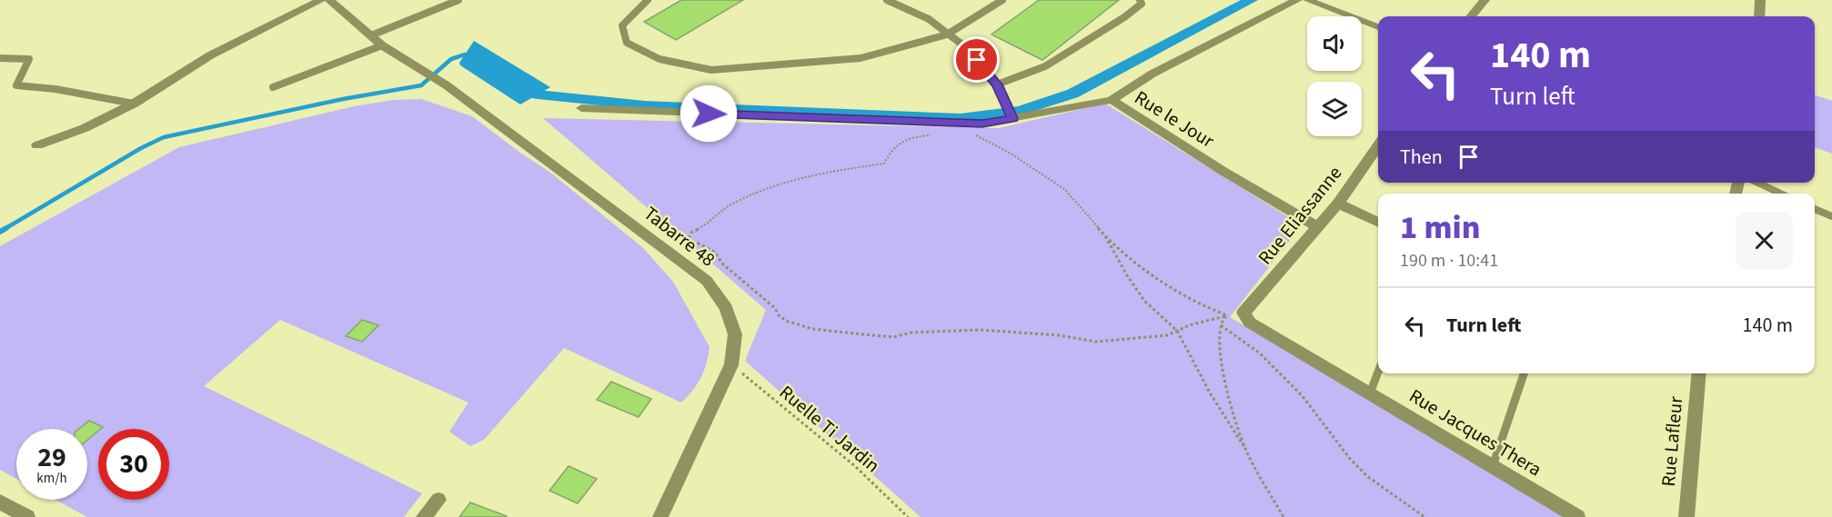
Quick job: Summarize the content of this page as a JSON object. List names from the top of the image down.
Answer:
{
  "streets": {
    "street": [
      "Rue le Jour",
      "Rue Eliassanne",
      "Tabarre 48",
      "Rue Jacques Thera",
      "Rue Lafleur"
    ],
    "path": ["Ruelle Ti Jardin"]
  },
  "crossings": [
    ["Rue le Jour", "Rue Eliassanne"],
    ["Rue Eliassanne", "Rue Jacques Thera"],
    ["Tabarre 48", "Ruelle Ti Jardin"]
  ],
  "page": {
    "turn": ["140 m", "Turn left"],
    "then": "Then",
    "heading": ["1 min", "190 m · 10:41"],
    "list": [
      {
        "name": "Turn left",
        "value": "140 m"
      }
    ],
    "speed": "29 km/h",
    "limit": "30"
  }
}
